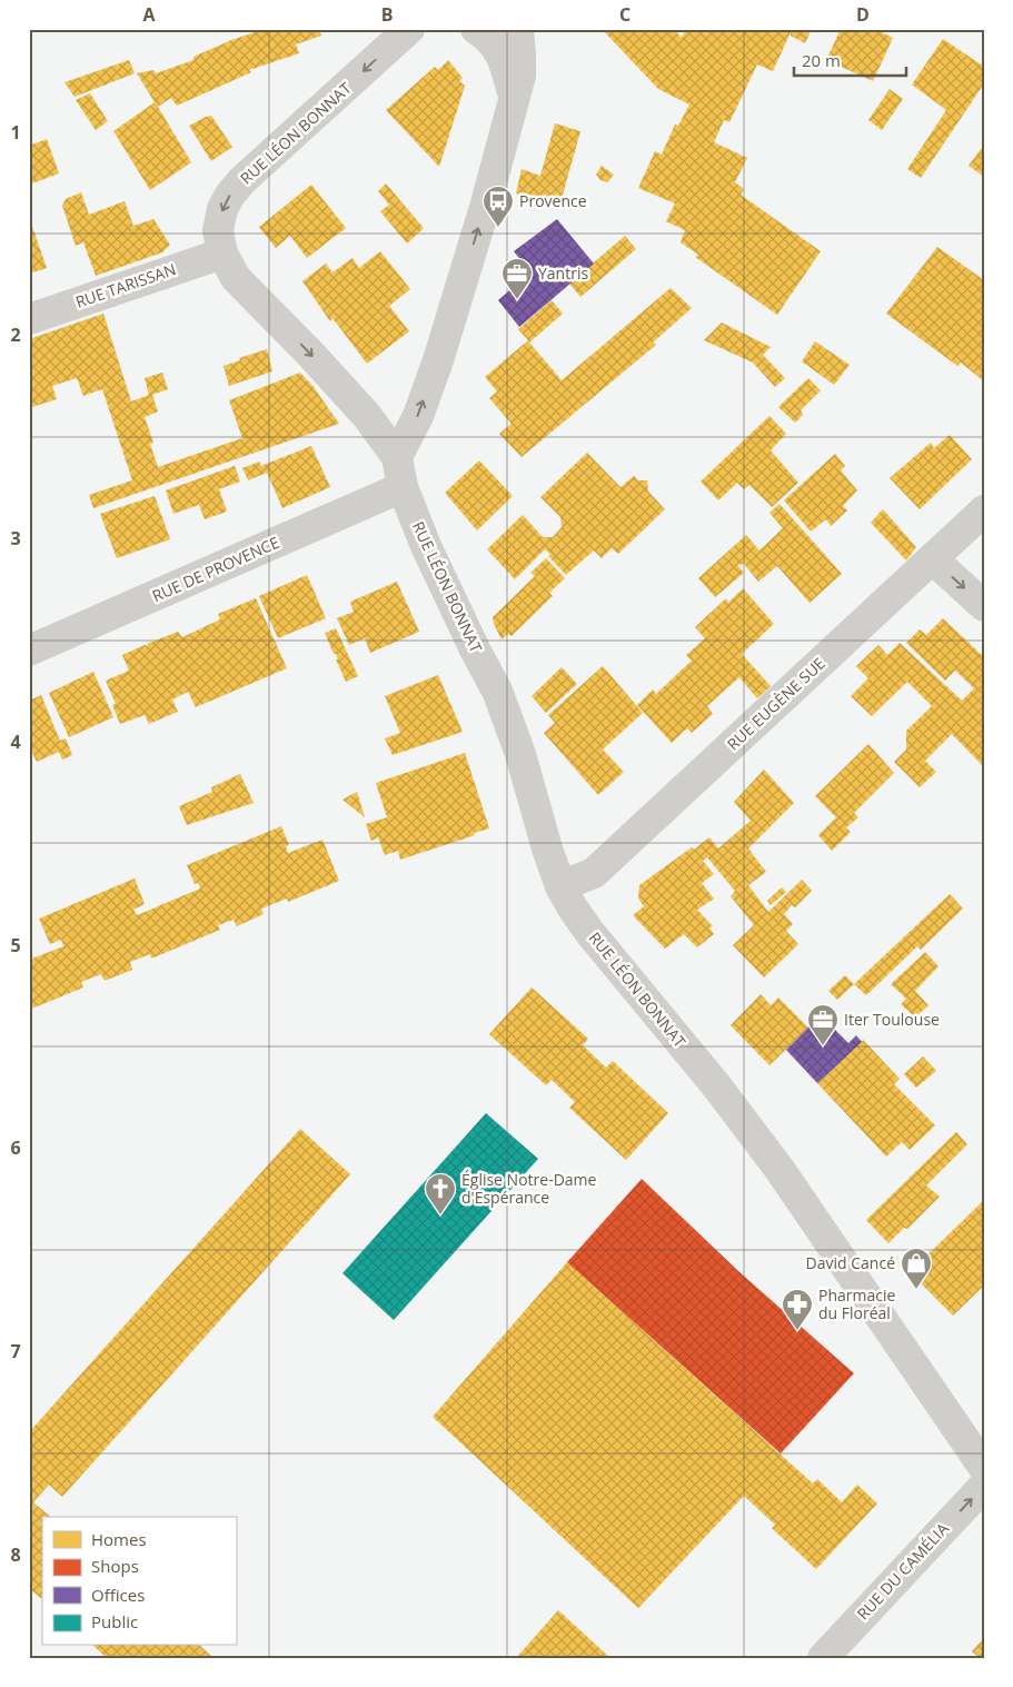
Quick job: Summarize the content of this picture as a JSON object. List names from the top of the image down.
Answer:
{
  "streets": {
    "street": [
      "RUE LÉON BONNAT",
      "RUE TARISSAN",
      "RUE DE PROVENCE",
      "RUE EUGÈNE SUE",
      "RUE DU CAMÉLIA"
    ]
  },
  "crossings": [
    ["RUE LÉON BONNAT", "RUE TARISSAN"],
    ["RUE LÉON BONNAT", "RUE DE PROVENCE"],
    ["RUE LÉON BONNAT", "RUE EUGÈNE SUE"]
  ],
  "one_way": ["RUE DU CAMÉLIA"],
  "places": {
    "bus stop": ["Provence"],
    "office": ["Yantris", "Iter Toulouse"],
    "church": ["Église Notre-Dame d'Espérance"],
    "shop": ["David Cancé"],
    "pharmacy": ["Pharmacie du Floréal"]
  },
  "legend": [
    "Homes",
    "Shops",
    "Offices",
    "Public"
  ],
  "scale_bar": "20 m",
  "grid": {
    "columns": [
      "A",
      "B",
      "C",
      "D"
    ],
    "rows": [
      "1",
      "2",
      "3",
      "4",
      "5",
      "6",
      "7",
      "8"
    ]
  }
}
